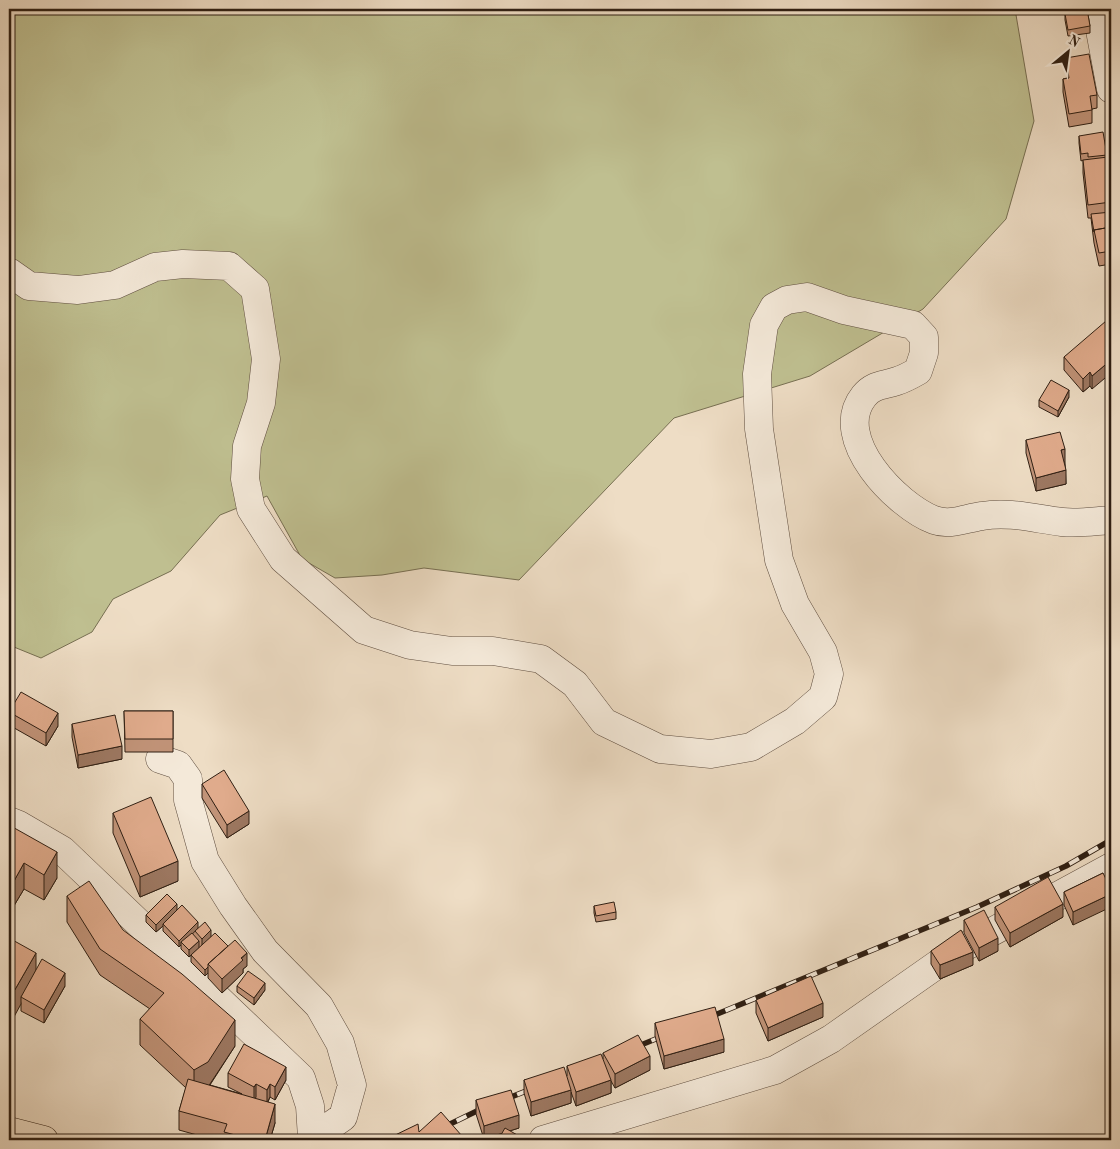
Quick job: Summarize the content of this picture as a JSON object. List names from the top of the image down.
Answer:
{
  "north": "top right"
}
